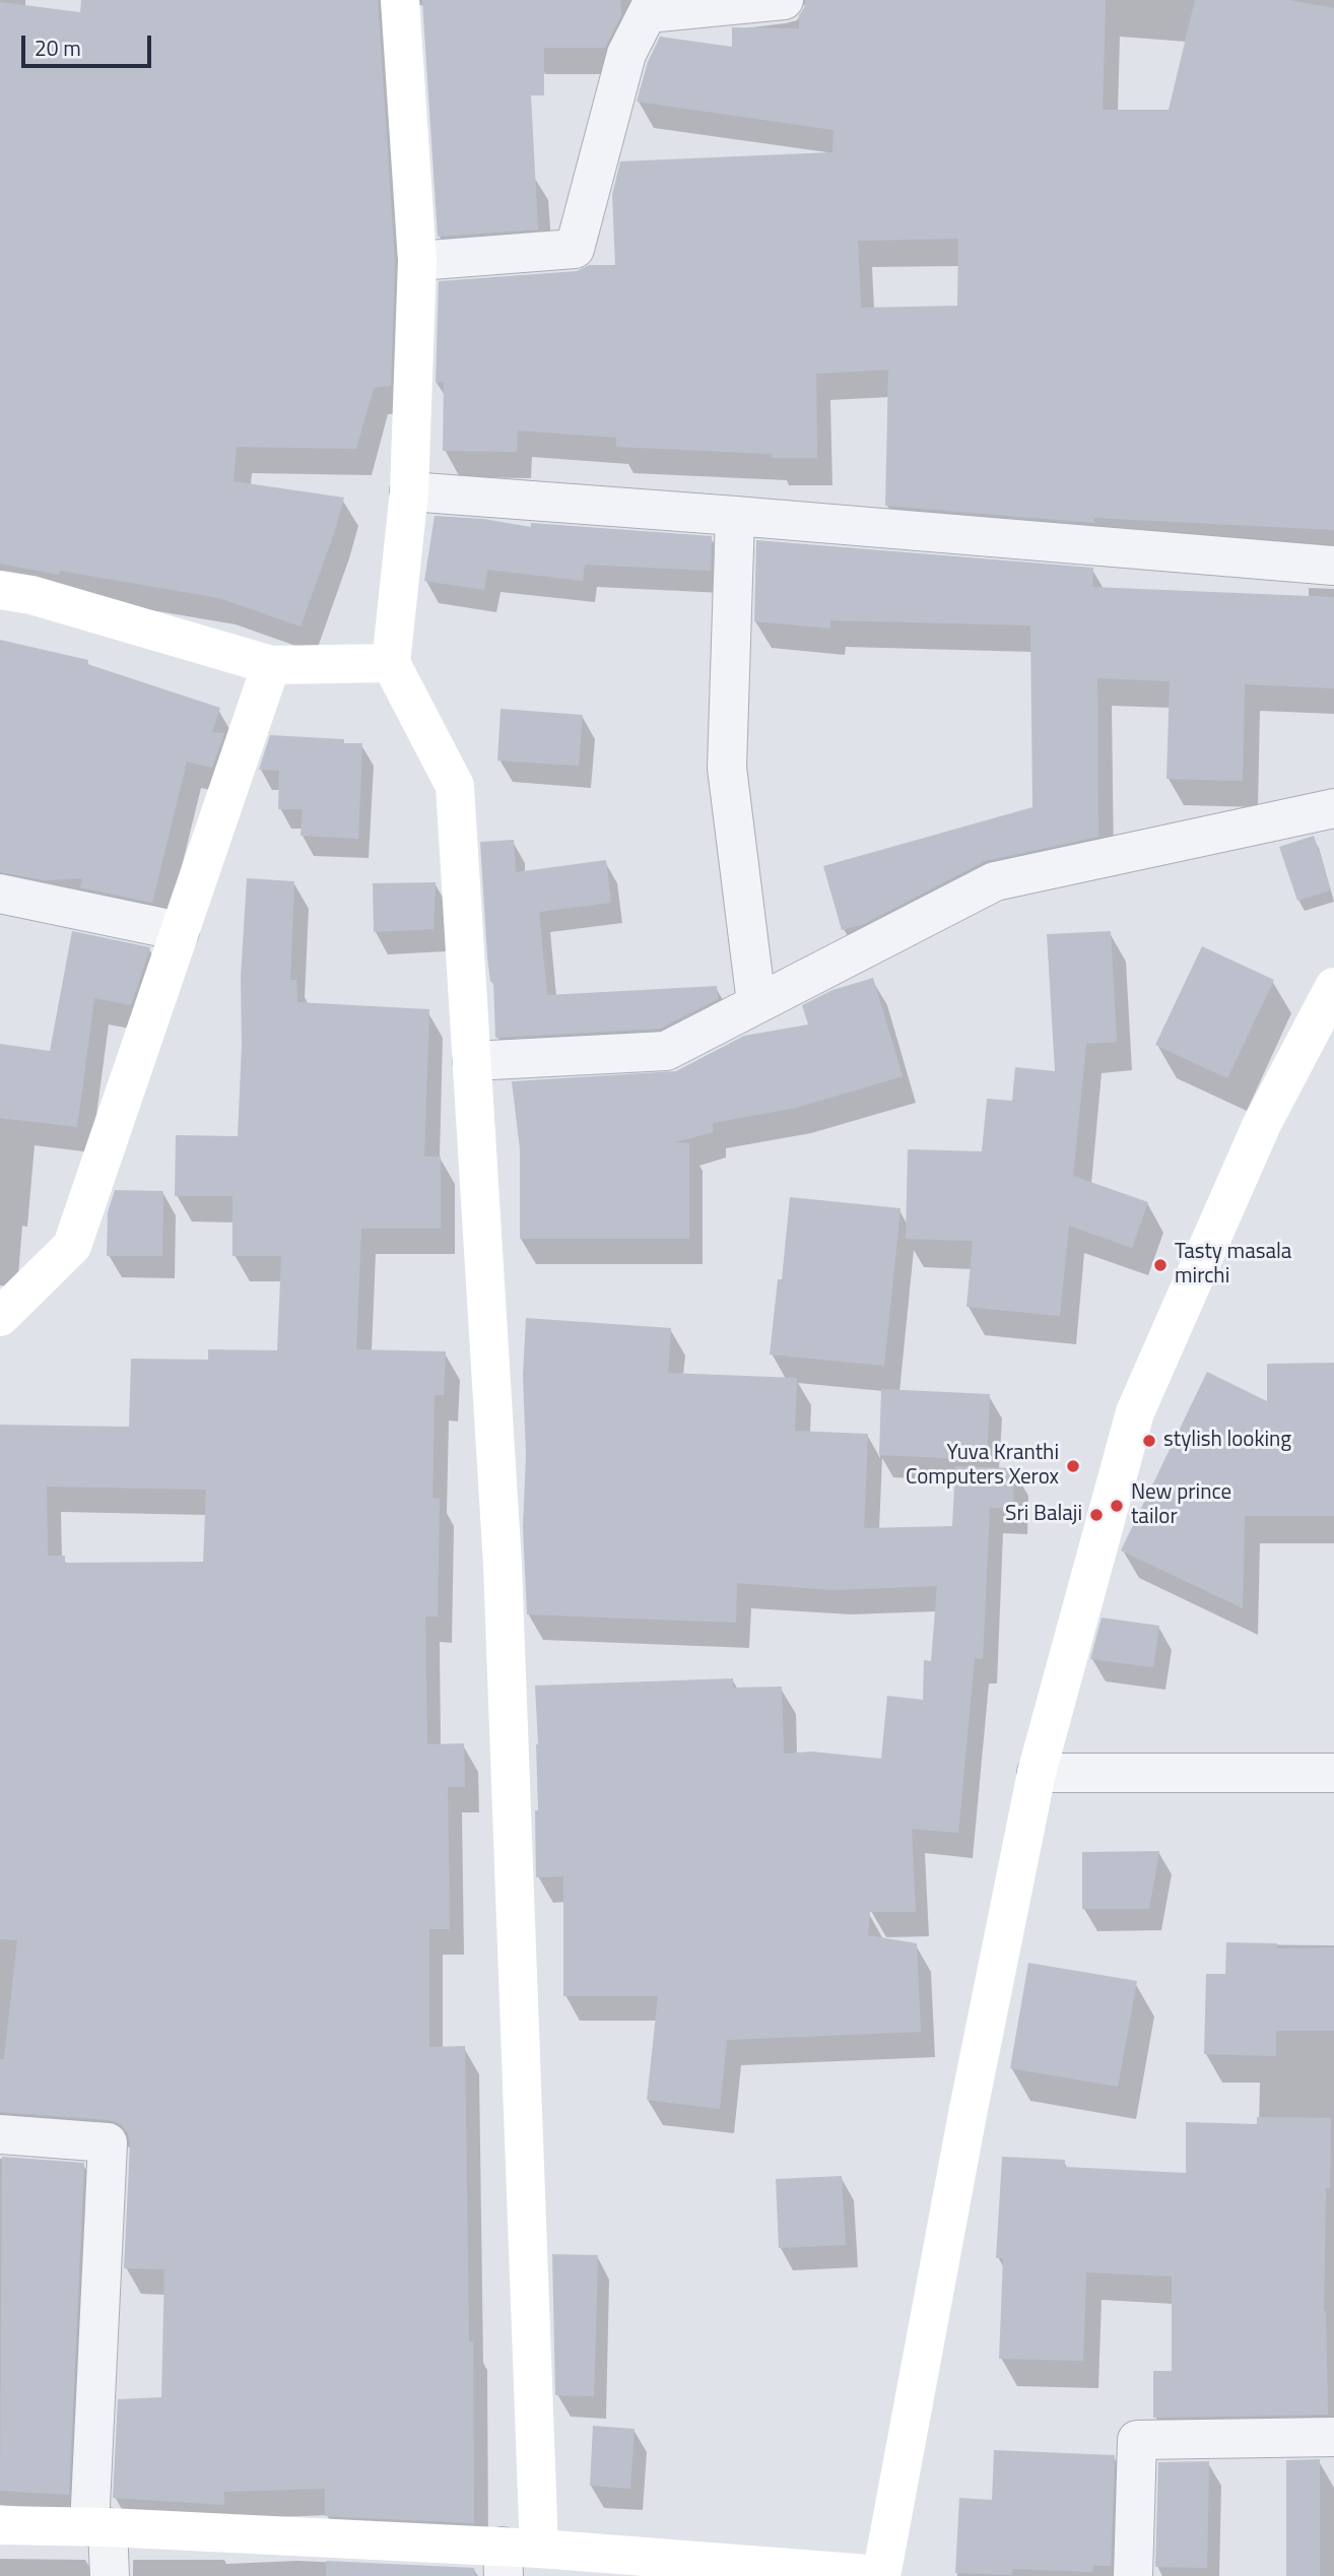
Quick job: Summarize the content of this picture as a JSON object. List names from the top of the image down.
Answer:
{
  "places": [
    "Tasty masala mirchi",
    "stylish looking",
    "Yuva Kranthi Computers Xerox",
    "New prince tailor",
    "Sri Balaji"
  ],
  "scale_bar": "20 m"
}
